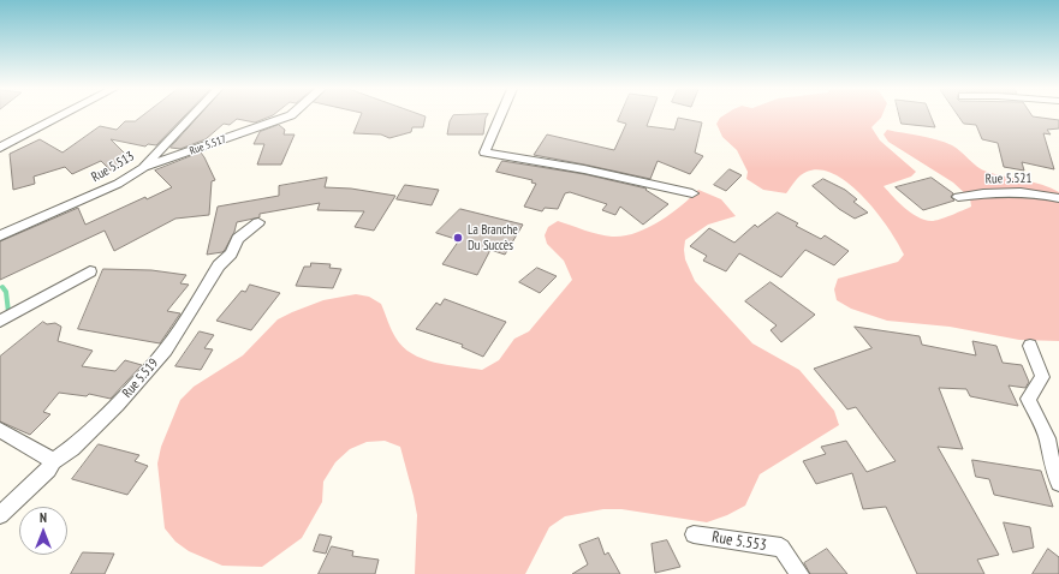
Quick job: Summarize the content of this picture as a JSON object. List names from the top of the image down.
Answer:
{
  "streets": {
    "street": [
      "Rue 5.517",
      "Rue 5.513",
      "Rue 5.521",
      "Rue 5.519",
      "Rue 5.553"
    ]
  },
  "crossings": [
    ["Rue 5.517", "Rue 5.513"]
  ],
  "places": ["La Branche Du Succès"],
  "north": "top"
}
